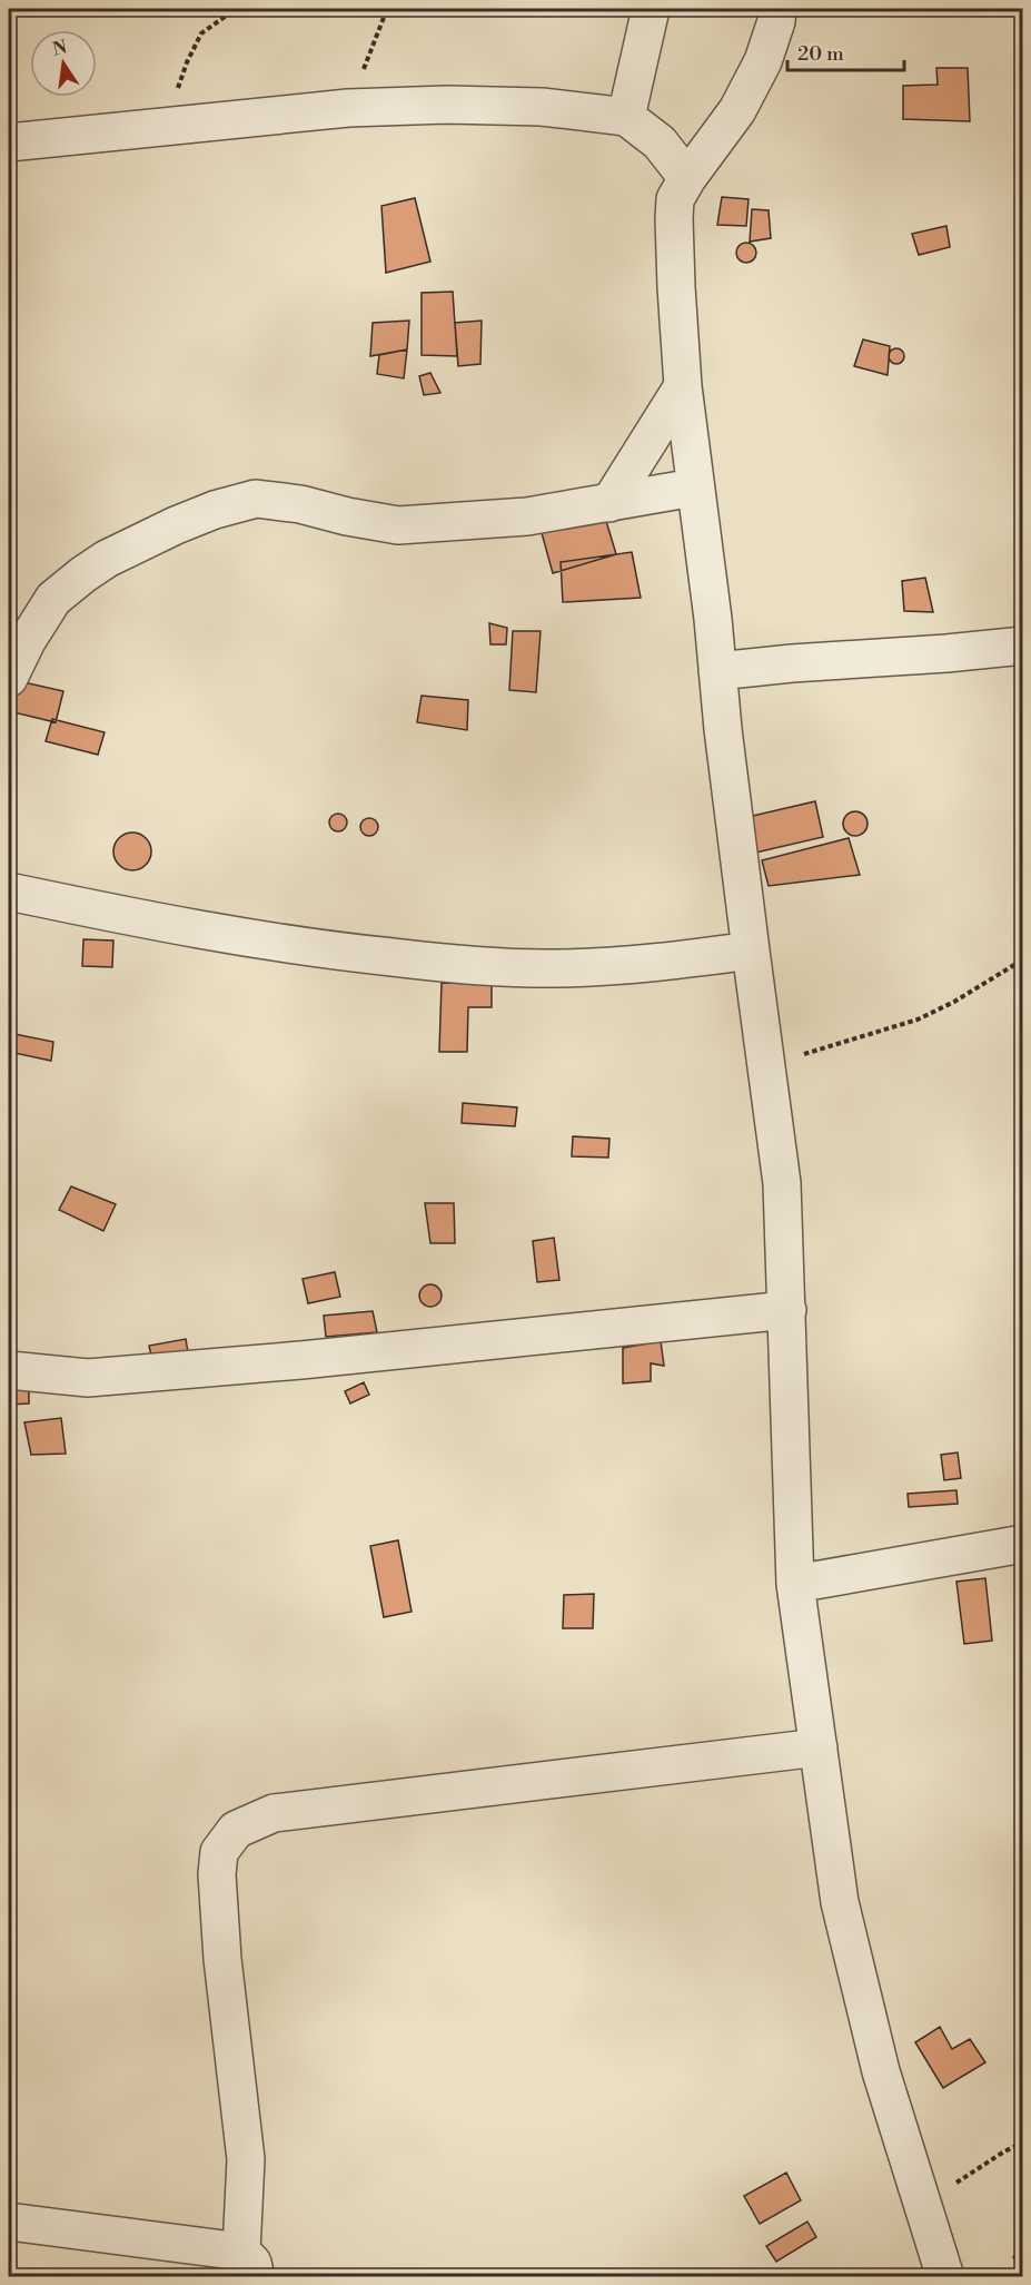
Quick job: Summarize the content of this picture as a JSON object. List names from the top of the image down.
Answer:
{
  "scale_bar": "20 m",
  "north": "top"
}
